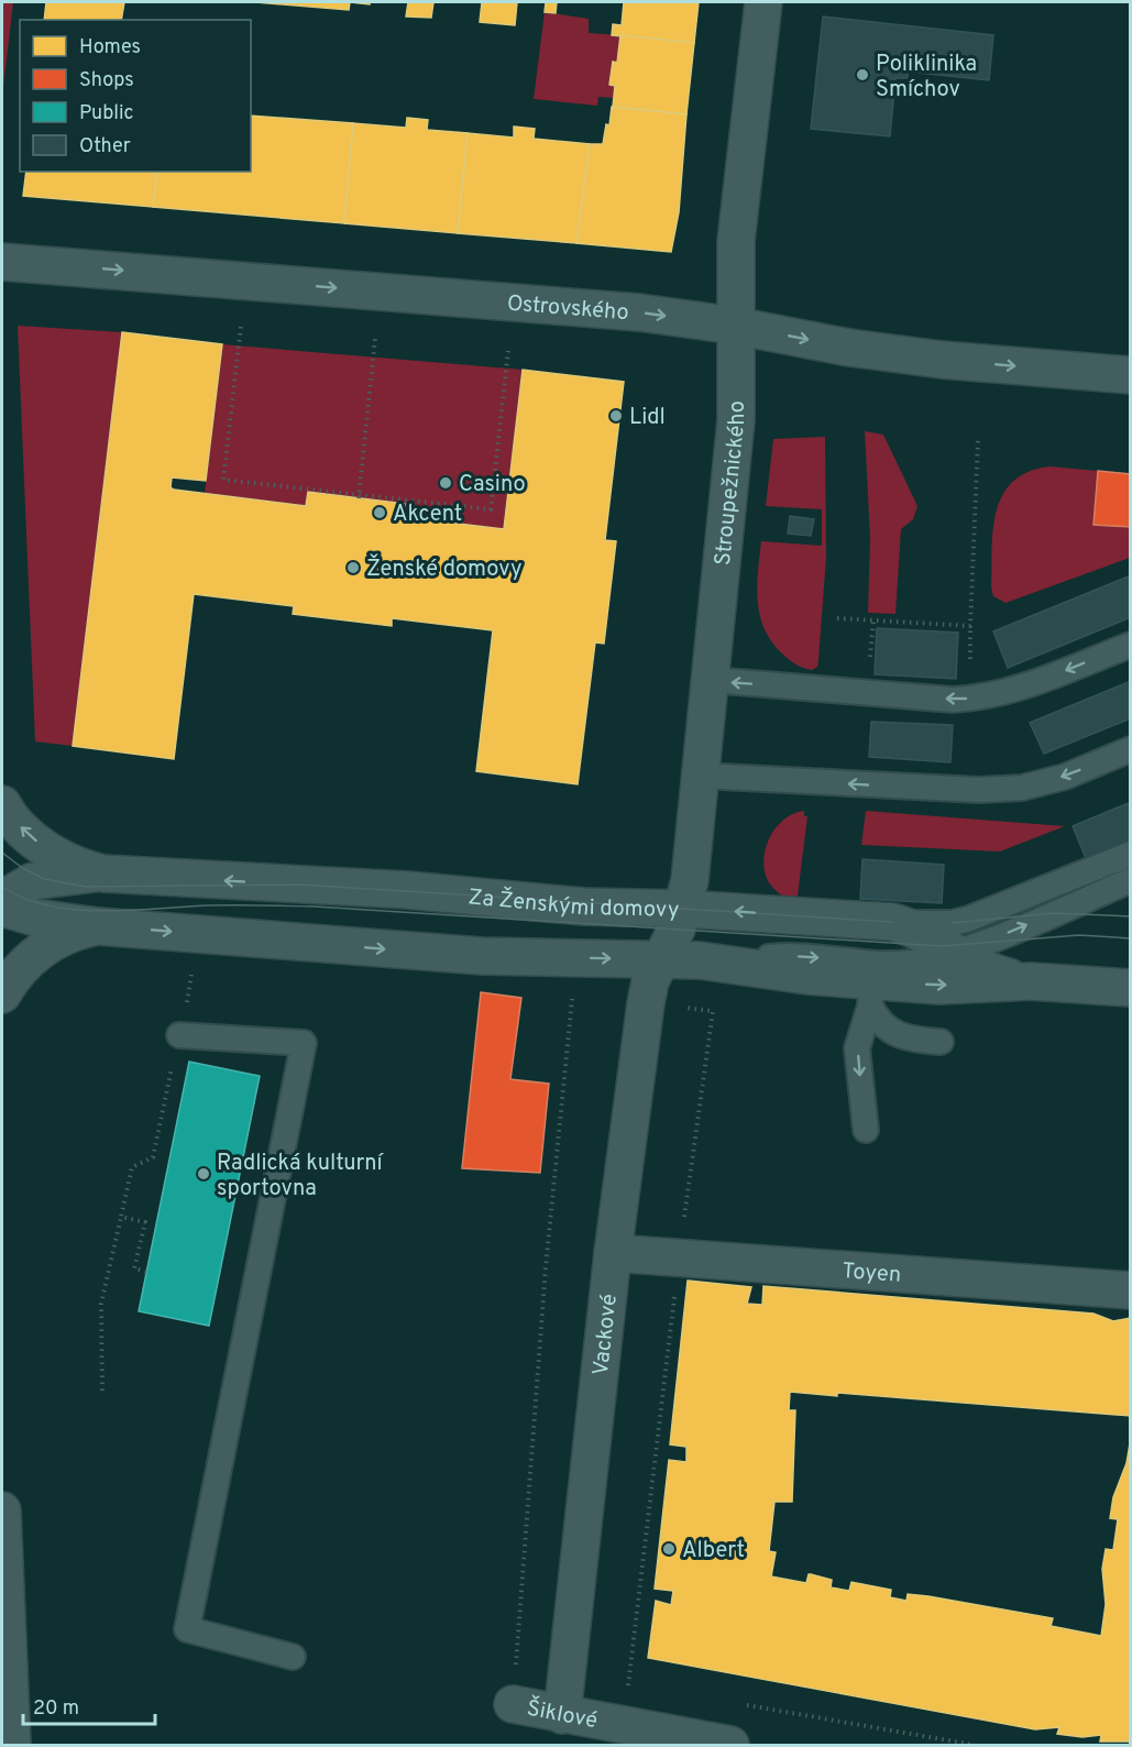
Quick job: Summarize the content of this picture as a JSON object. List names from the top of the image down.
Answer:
{
  "streets": {
    "street": [
      "Ostrovského",
      "Stroupežnického",
      "Za Ženskými domovy",
      "Toyen",
      "Vackové",
      "Šiklové"
    ]
  },
  "crossings": [
    ["Ostrovského", "Stroupežnického"],
    ["Stroupežnického", "Za Ženskými domovy"],
    ["Stroupežnického", "Vackové"],
    ["Za Ženskými domovy", "Vackové"],
    ["Toyen", "Vackové"],
    ["Vackové", "Šiklové"]
  ],
  "one_way": ["Ostrovského"],
  "places": [
    "Poliklinika Smíchov",
    "Lidl",
    "Casino",
    "Akcent",
    "Ženské domovy",
    "Radlická kulturní sportovna",
    "Albert"
  ],
  "legend": [
    "Homes",
    "Shops",
    "Public",
    "Other"
  ],
  "scale_bar": "20 m"
}
